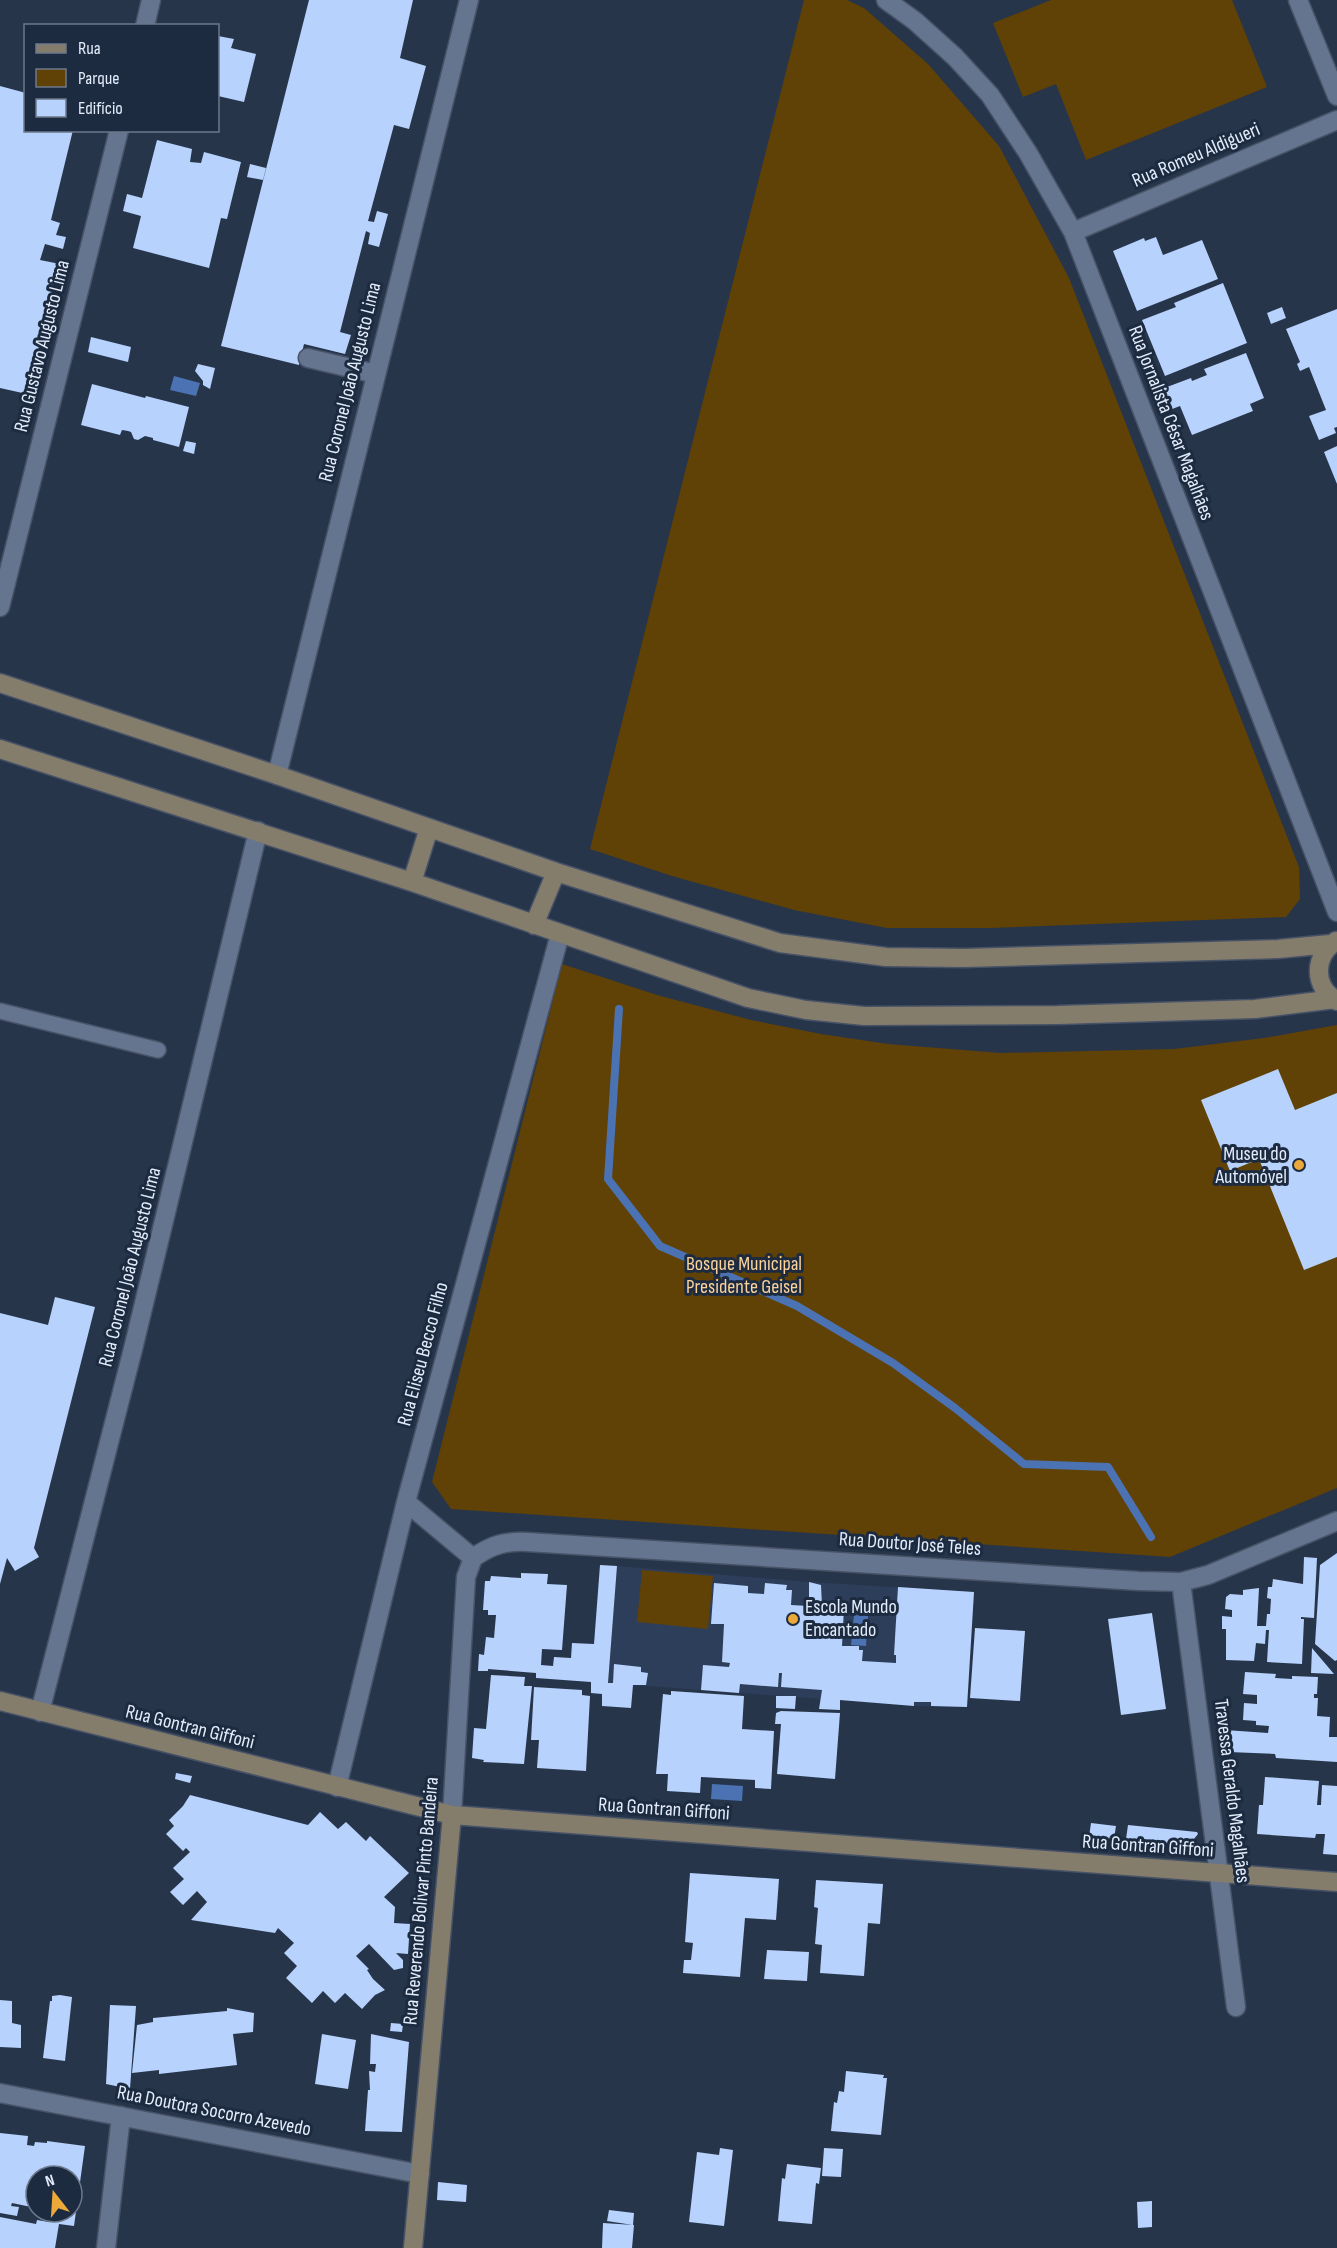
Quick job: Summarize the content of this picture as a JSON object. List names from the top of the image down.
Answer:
{
  "streets": {
    "main road": ["Rua Gontran Giffoni", "Rua Reverendo Bolivar Pinto Bandeira"],
    "street": [
      "Rua Romeu Aldigueri",
      "Rua Gustavo Augusto Lima",
      "Rua Coronel João Augusto Lima",
      "Rua Jornalista César Magalhães",
      "Rua Eliseu Becco Filho",
      "Rua Doutor José Teles",
      "Travessa Geraldo Magalhães",
      "Rua Doutora Socorro Azevedo"
    ]
  },
  "crossings": [
    ["Rua Romeu Aldigueri", "Rua Jornalista César Magalhães"],
    ["Rua Coronel João Augusto Lima", "Rua Gontran Giffoni"],
    ["Rua Eliseu Becco Filho", "Rua Gontran Giffoni"],
    ["Rua Doutor José Teles", "Travessa Geraldo Magalhães"],
    ["Rua Doutor José Teles", "Rua Reverendo Bolivar Pinto Bandeira"],
    ["Rua Gontran Giffoni", "Travessa Geraldo Magalhães"],
    ["Rua Gontran Giffoni", "Rua Reverendo Bolivar Pinto Bandeira"],
    ["Rua Reverendo Bolivar Pinto Bandeira", "Rua Doutora Socorro Azevedo"]
  ],
  "parks": ["Bosque Municipal Presidente Geisel"],
  "places": ["Museu do Automóvel", "Escola Mundo Encantado"],
  "legend": ["Rua", "Parque", "Edifício"],
  "north": "top"
}
